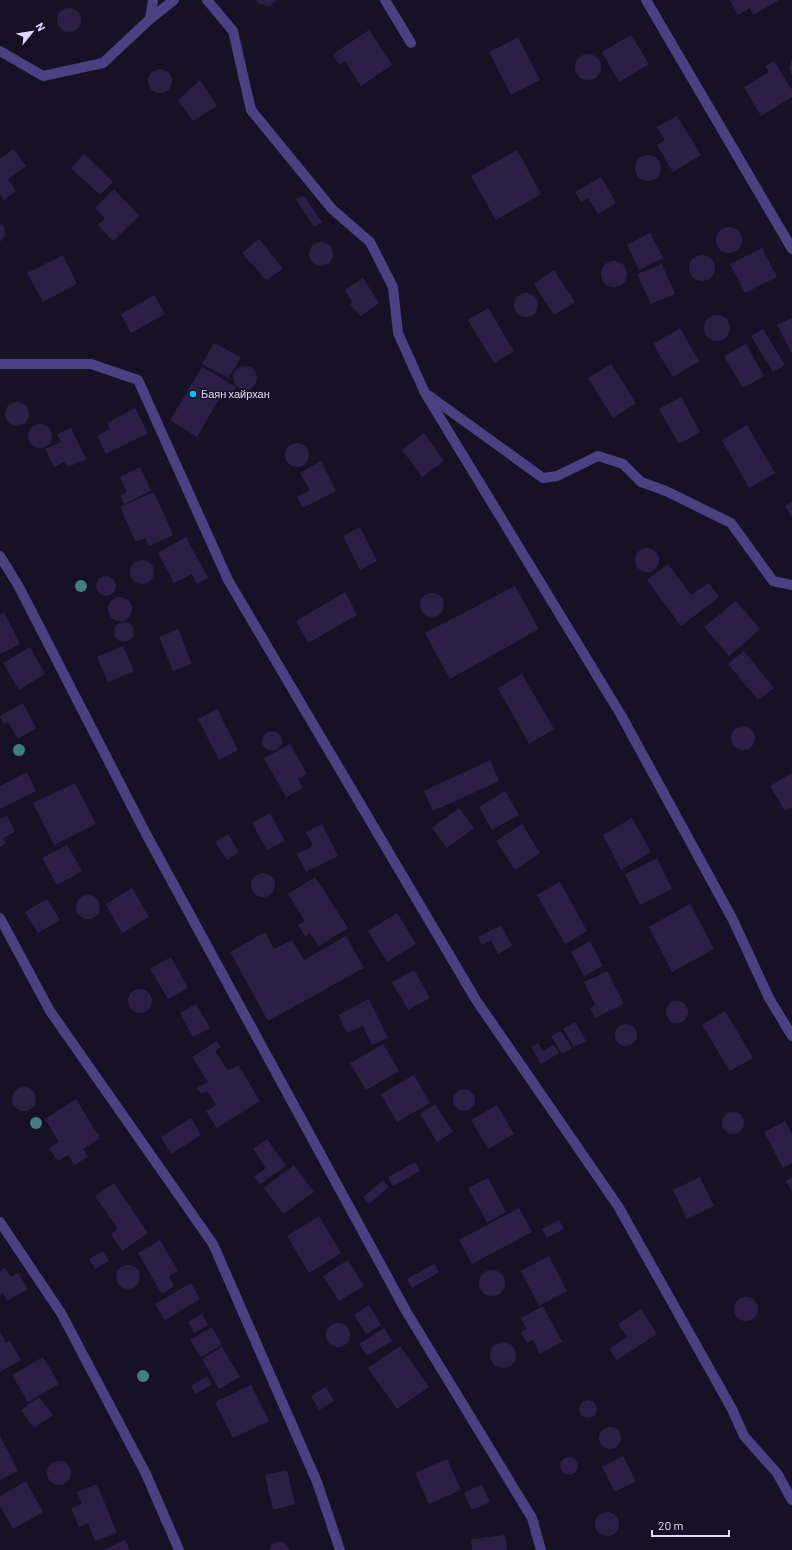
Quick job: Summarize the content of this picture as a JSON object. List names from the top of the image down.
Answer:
{
  "places": ["Баян хайрхан"],
  "scale_bar": "20 m",
  "north": "top right"
}
